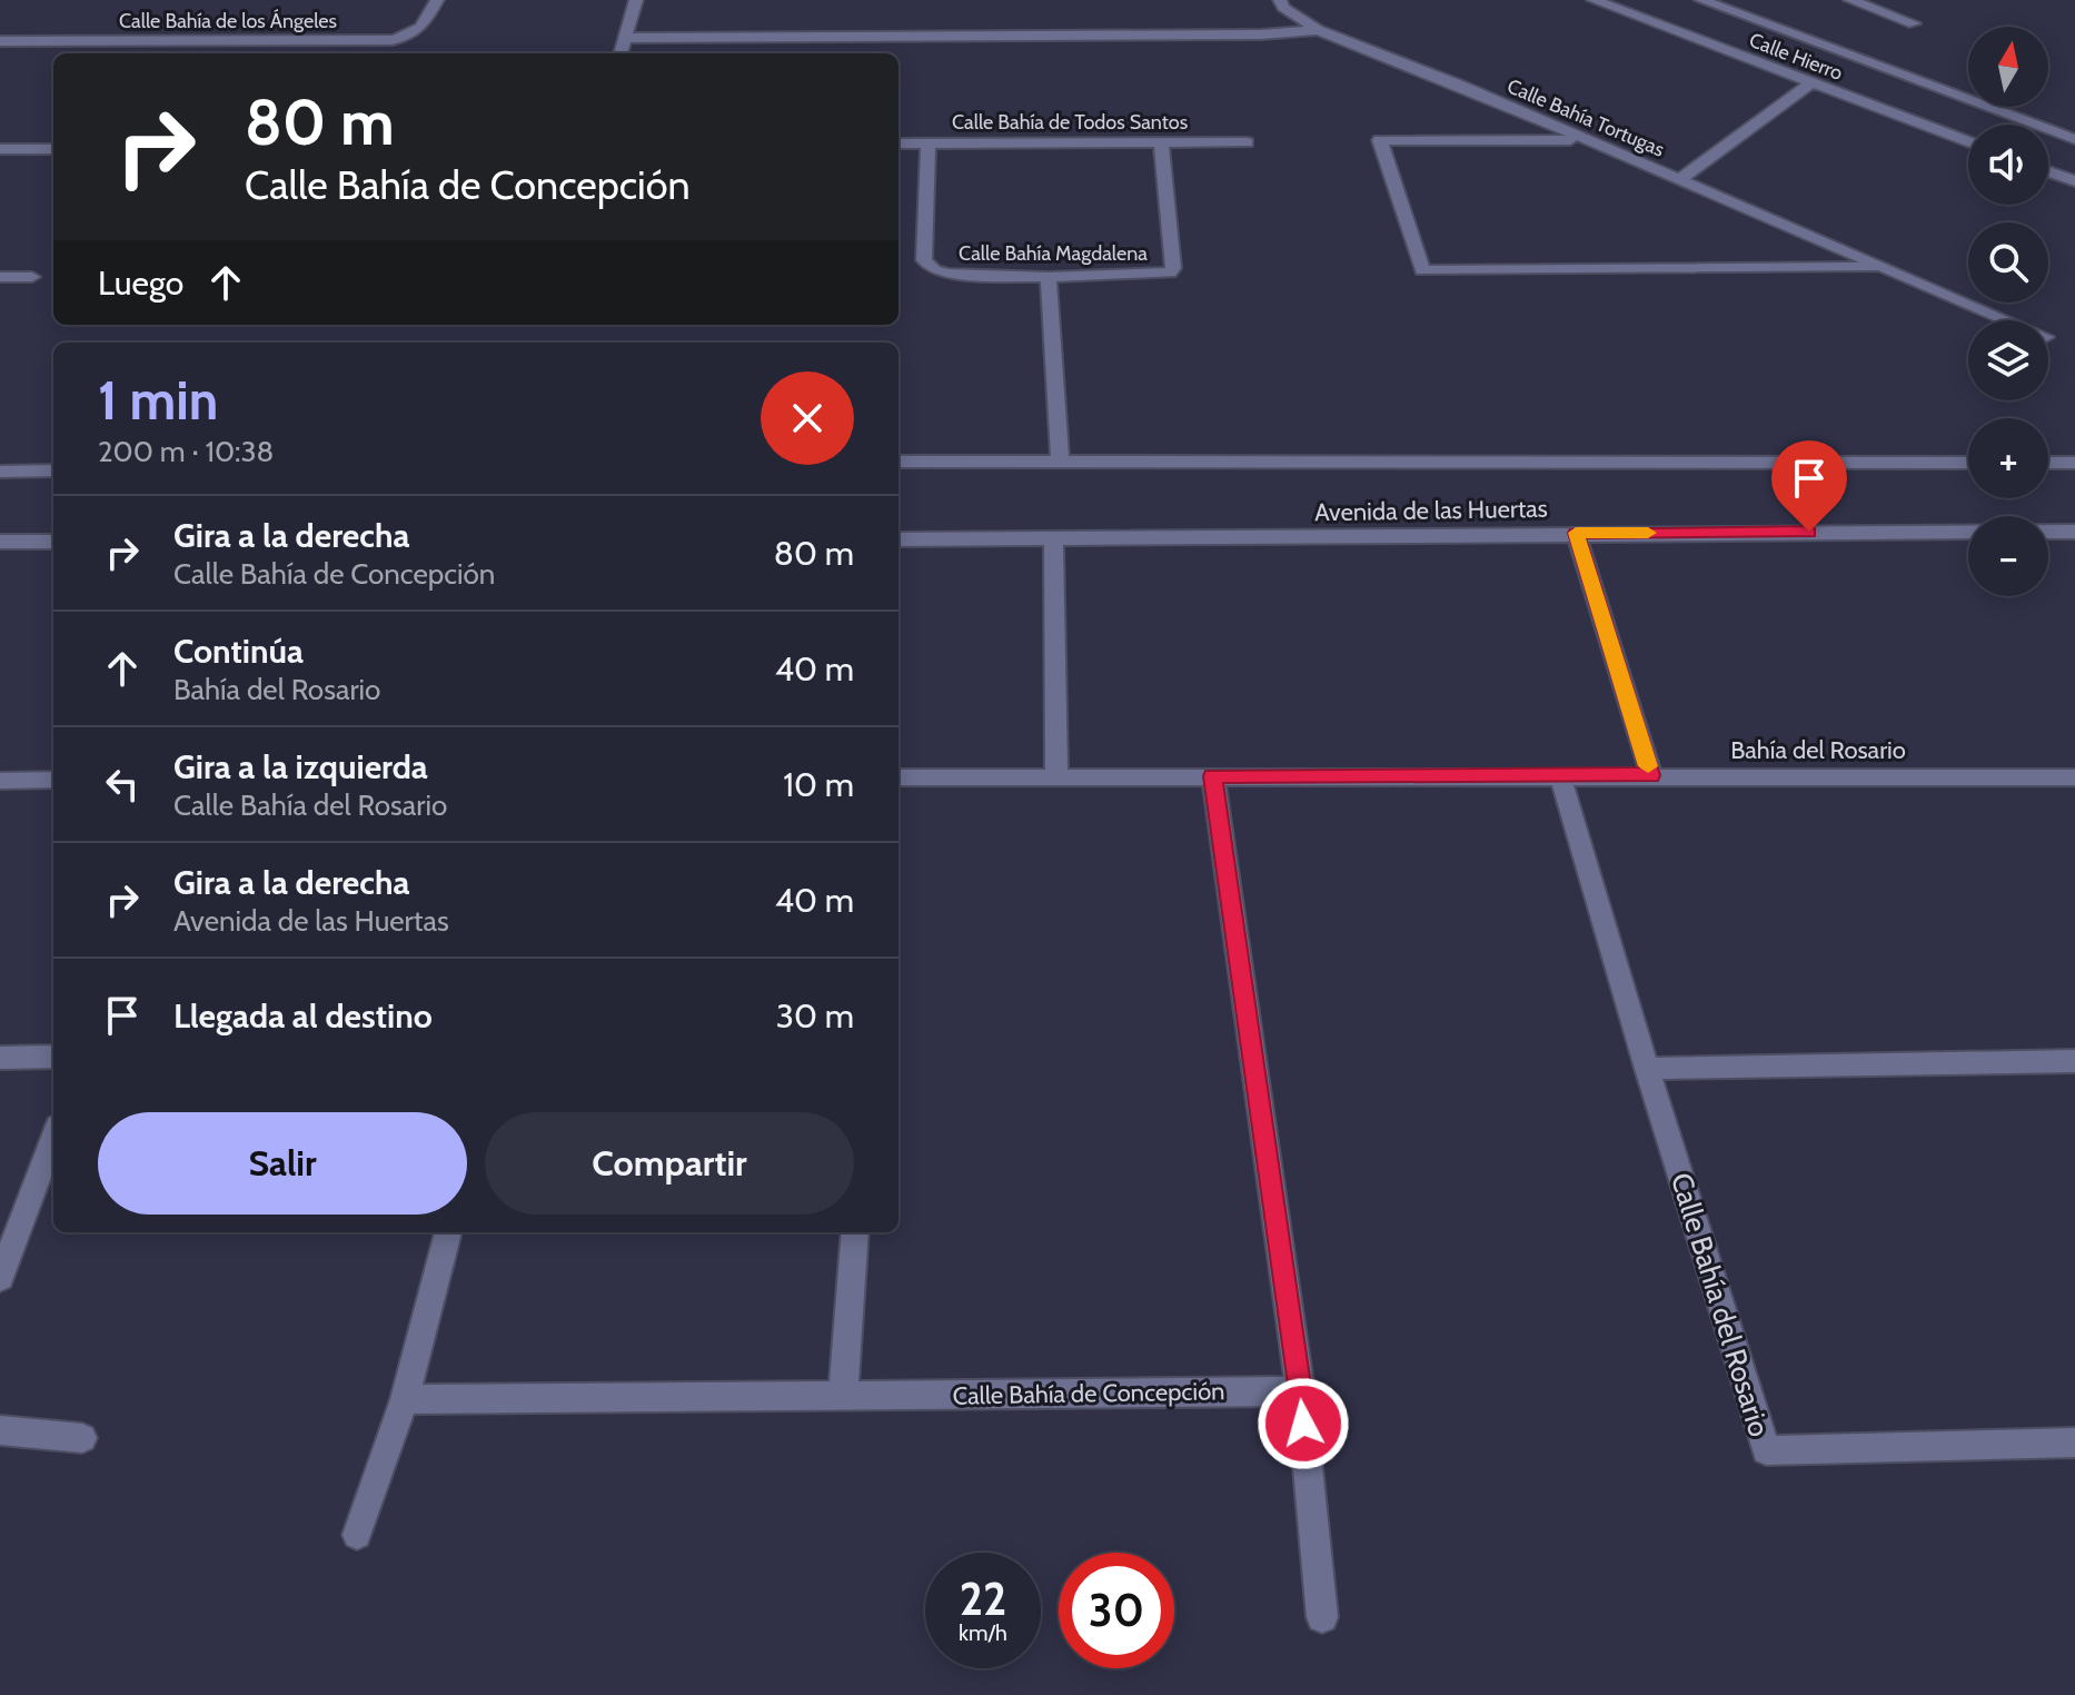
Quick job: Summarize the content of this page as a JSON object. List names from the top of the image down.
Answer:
{
  "streets": {
    "street": [
      "Calle Bahía de los Ángeles",
      "Calle Hierro",
      "Calle Bahía Tortugas",
      "Calle Bahía de Todos Santos",
      "Calle Bahía Magdalena",
      "Avenida de las Huertas",
      "Bahía del Rosario",
      "Calle Bahía del Rosario",
      "Calle Bahía de Concepción"
    ]
  },
  "crossings": [
    ["Calle Bahía de Todos Santos", "Calle Bahía Magdalena"],
    ["Bahía del Rosario", "Calle Bahía del Rosario"]
  ],
  "north": "top",
  "page": {
    "map_buttons": ["+", "−"],
    "turn": ["80 m", "Calle Bahía de Concepción"],
    "then": "Luego",
    "heading": ["1 min", "200 m · 10:38"],
    "list": [
      {
        "name": "Gira a la derecha",
        "note": "Calle Bahía de Concepción",
        "value": "80 m"
      },
      {
        "name": "Continúa",
        "note": "Bahía del Rosario",
        "value": "40 m"
      },
      {
        "name": "Gira a la izquierda",
        "note": "Calle Bahía del Rosario",
        "value": "10 m"
      },
      {
        "name": "Gira a la derecha",
        "note": "Avenida de las Huertas",
        "value": "40 m"
      },
      {
        "name": "Llegada al destino",
        "value": "30 m"
      }
    ],
    "buttons": ["Salir", "Compartir"],
    "speed": "22 km/h",
    "limit": "30"
  }
}
